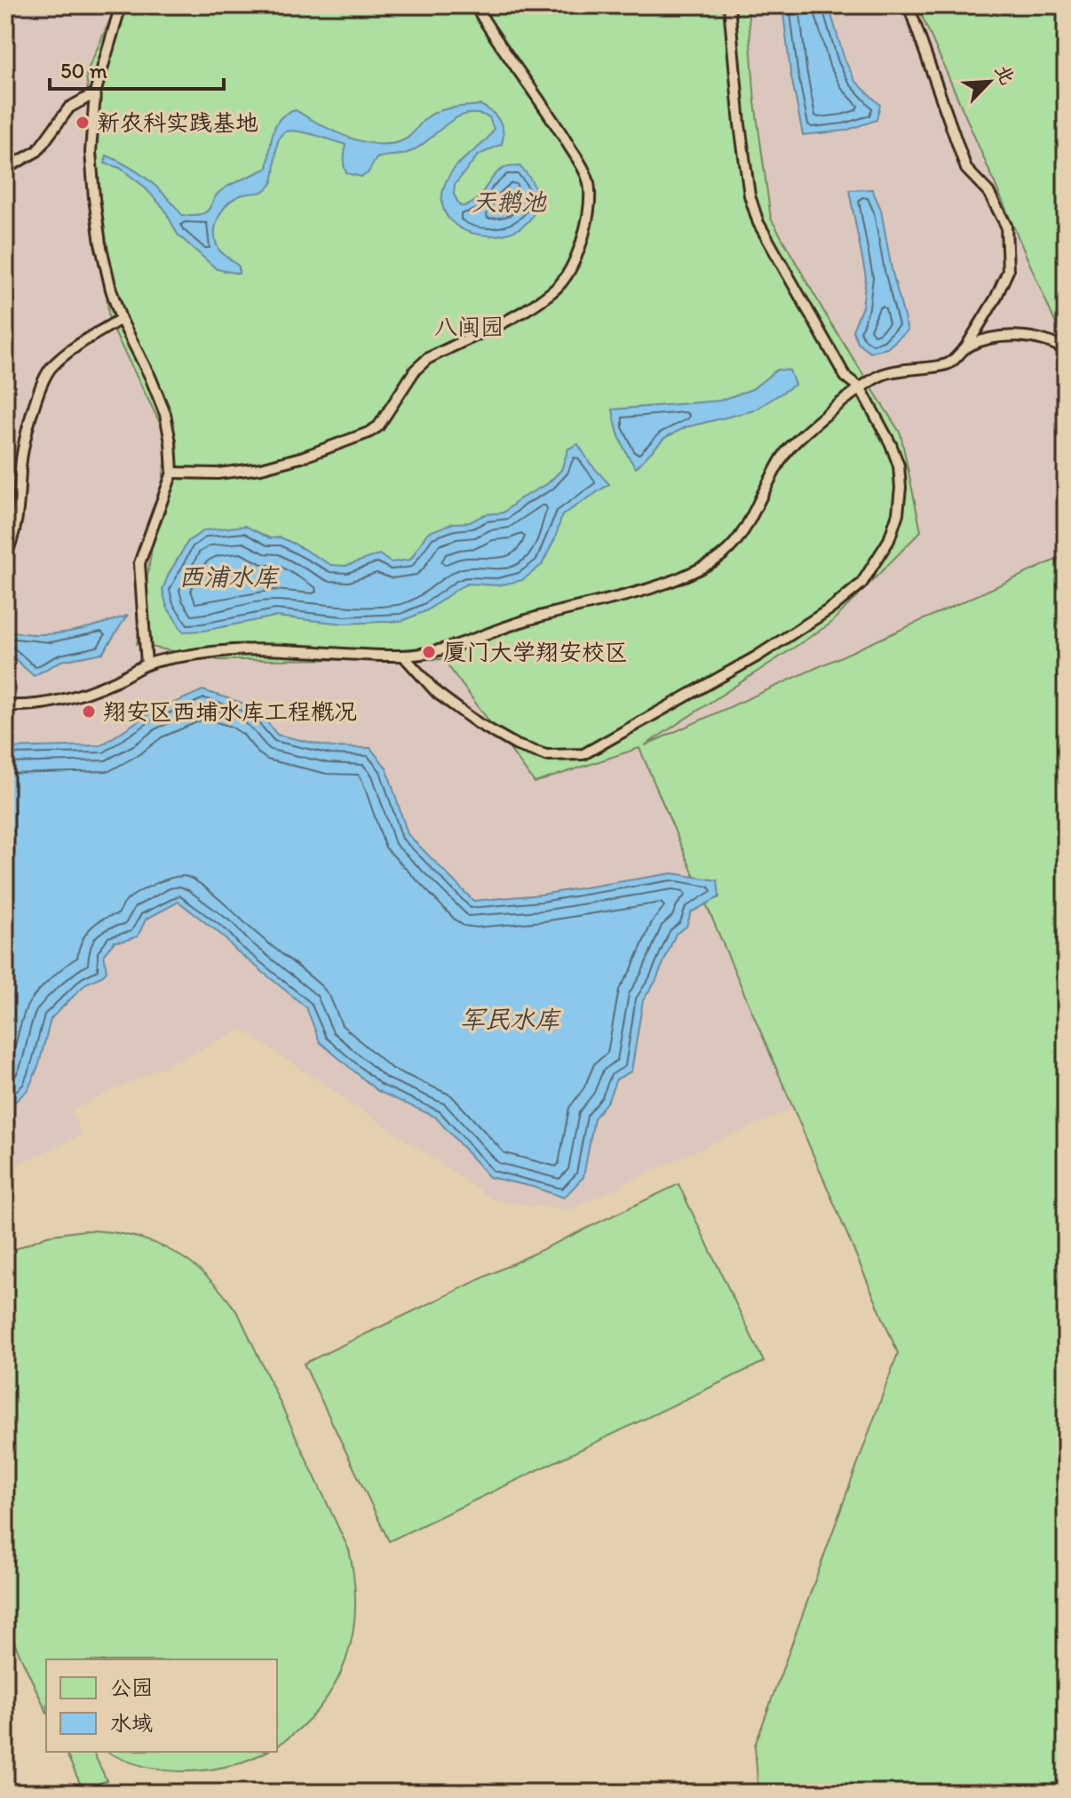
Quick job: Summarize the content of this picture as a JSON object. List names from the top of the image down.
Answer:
{
  "water": ["天鹅池", "西浦水库", "军民水库"],
  "parks": ["八闽园"],
  "places": ["新农科实践基地", "厦门大学翔安校区", "翔安区西埔水库工程概况"],
  "legend": ["公园", "水域"],
  "scale_bar": "50 m",
  "north": "top right"
}
